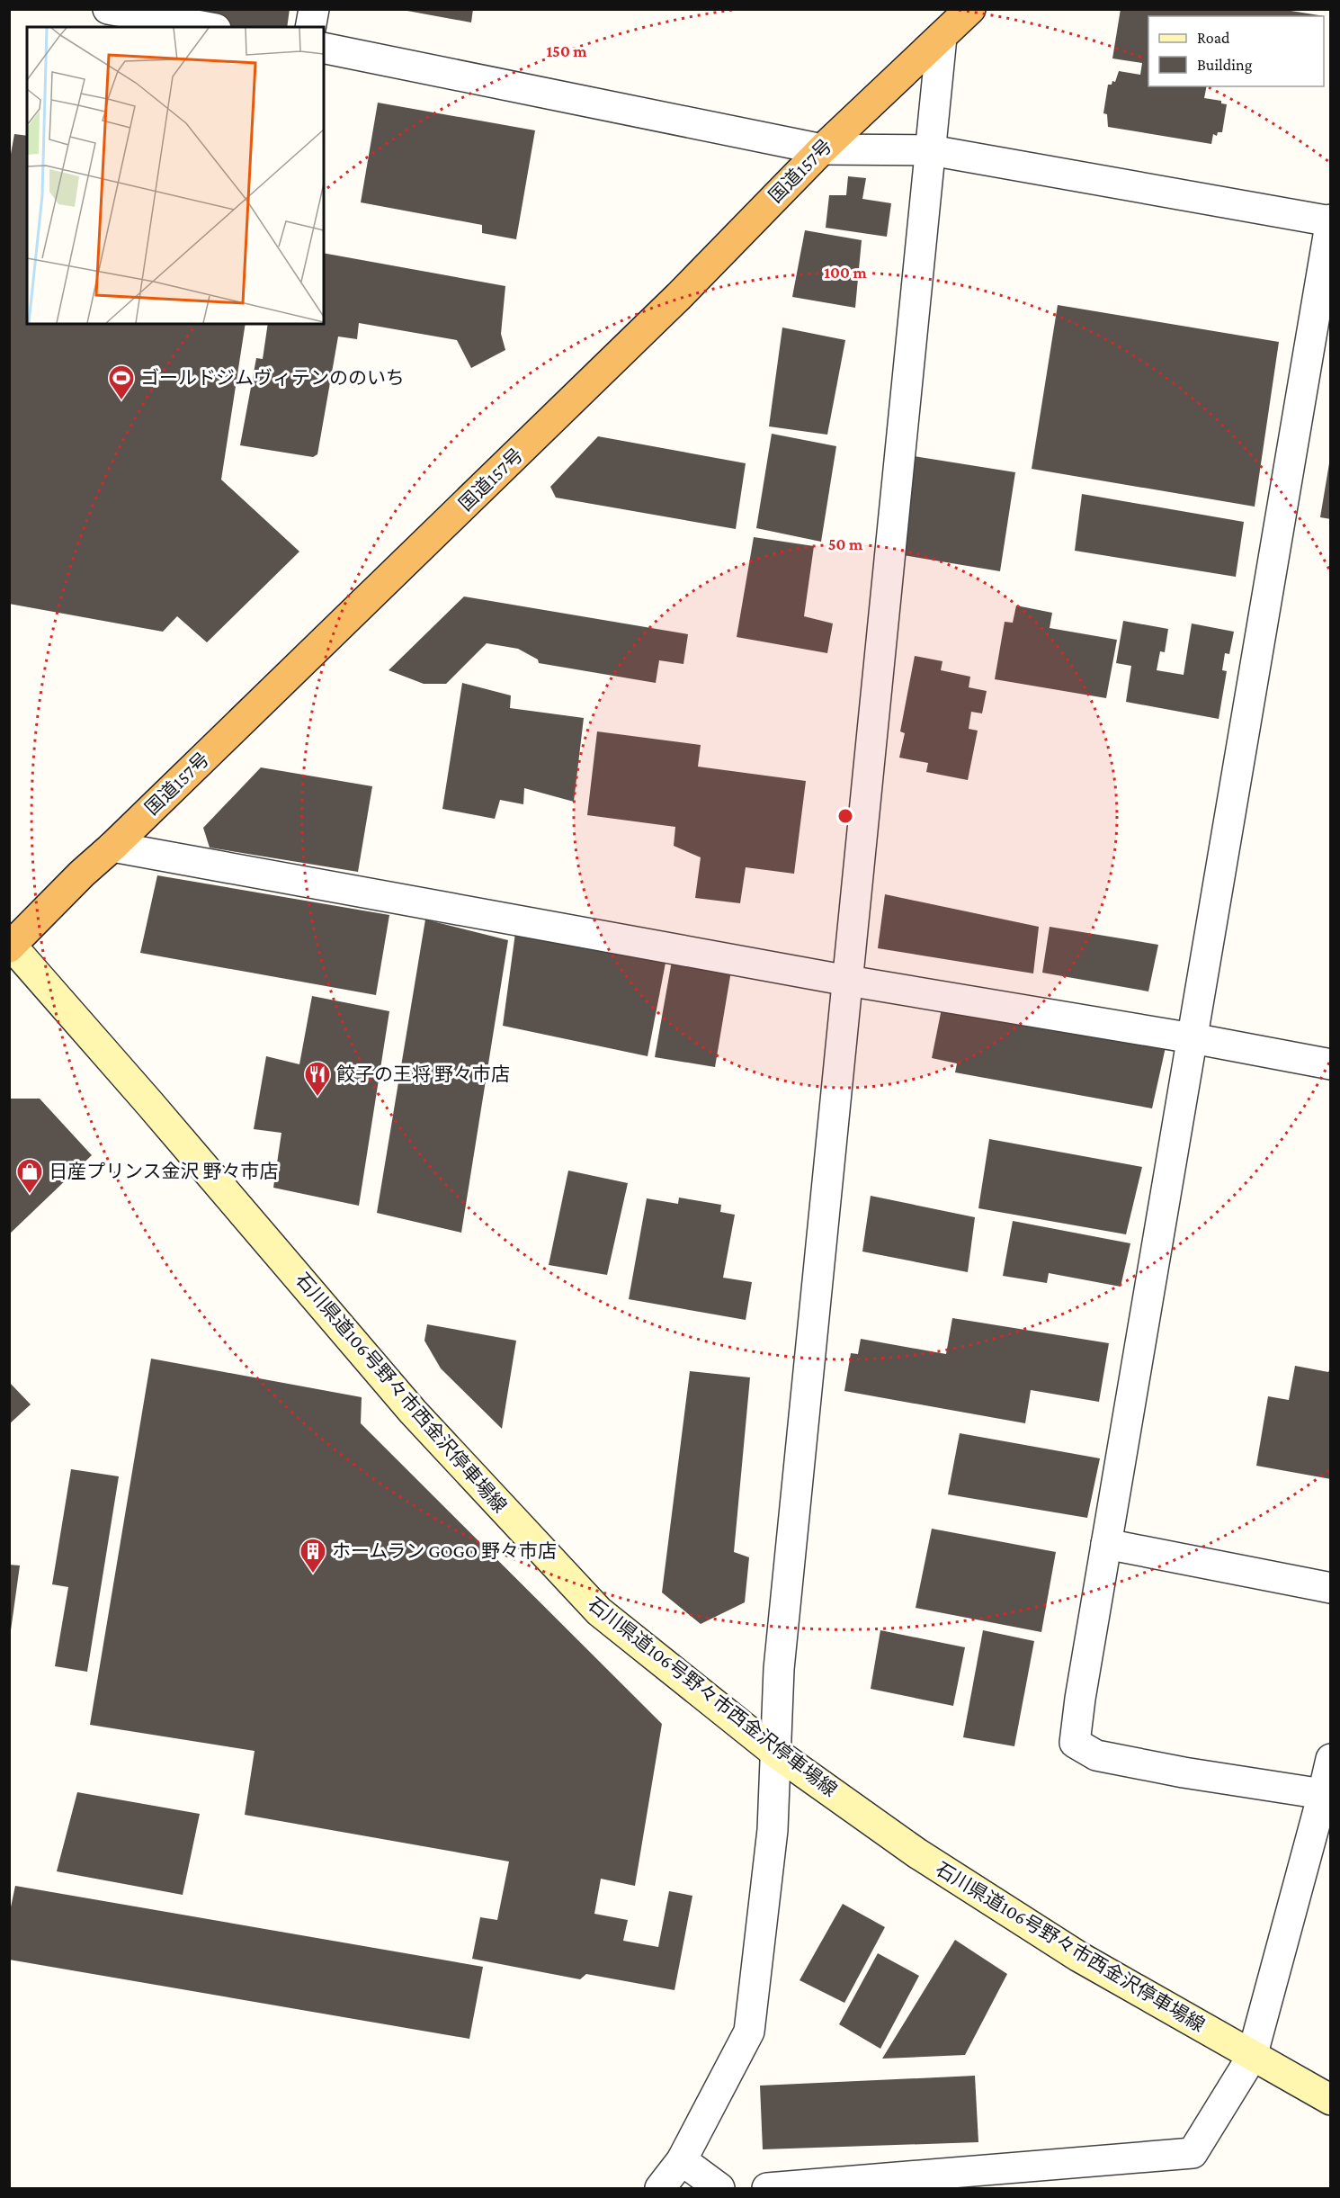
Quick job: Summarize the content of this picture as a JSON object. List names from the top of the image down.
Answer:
{
  "streets": {
    "highway": ["国道157号"],
    "main road": ["石川県道106号野々市西金沢停車場線"]
  },
  "crossings": [
    ["国道157号", "石川県道106号野々市西金沢停車場線"]
  ],
  "places": {
    "sports": ["ゴールドジムヴィテンののいち"],
    "restaurant": ["餃子の王将 野々市店"],
    "shop": ["日産プリンス金沢 野々市店"],
    "building": ["ホームラン GOGO 野々市店"]
  },
  "legend": ["Road", "Building"],
  "rings": ["150 m", "100 m", "50 m"]
}
